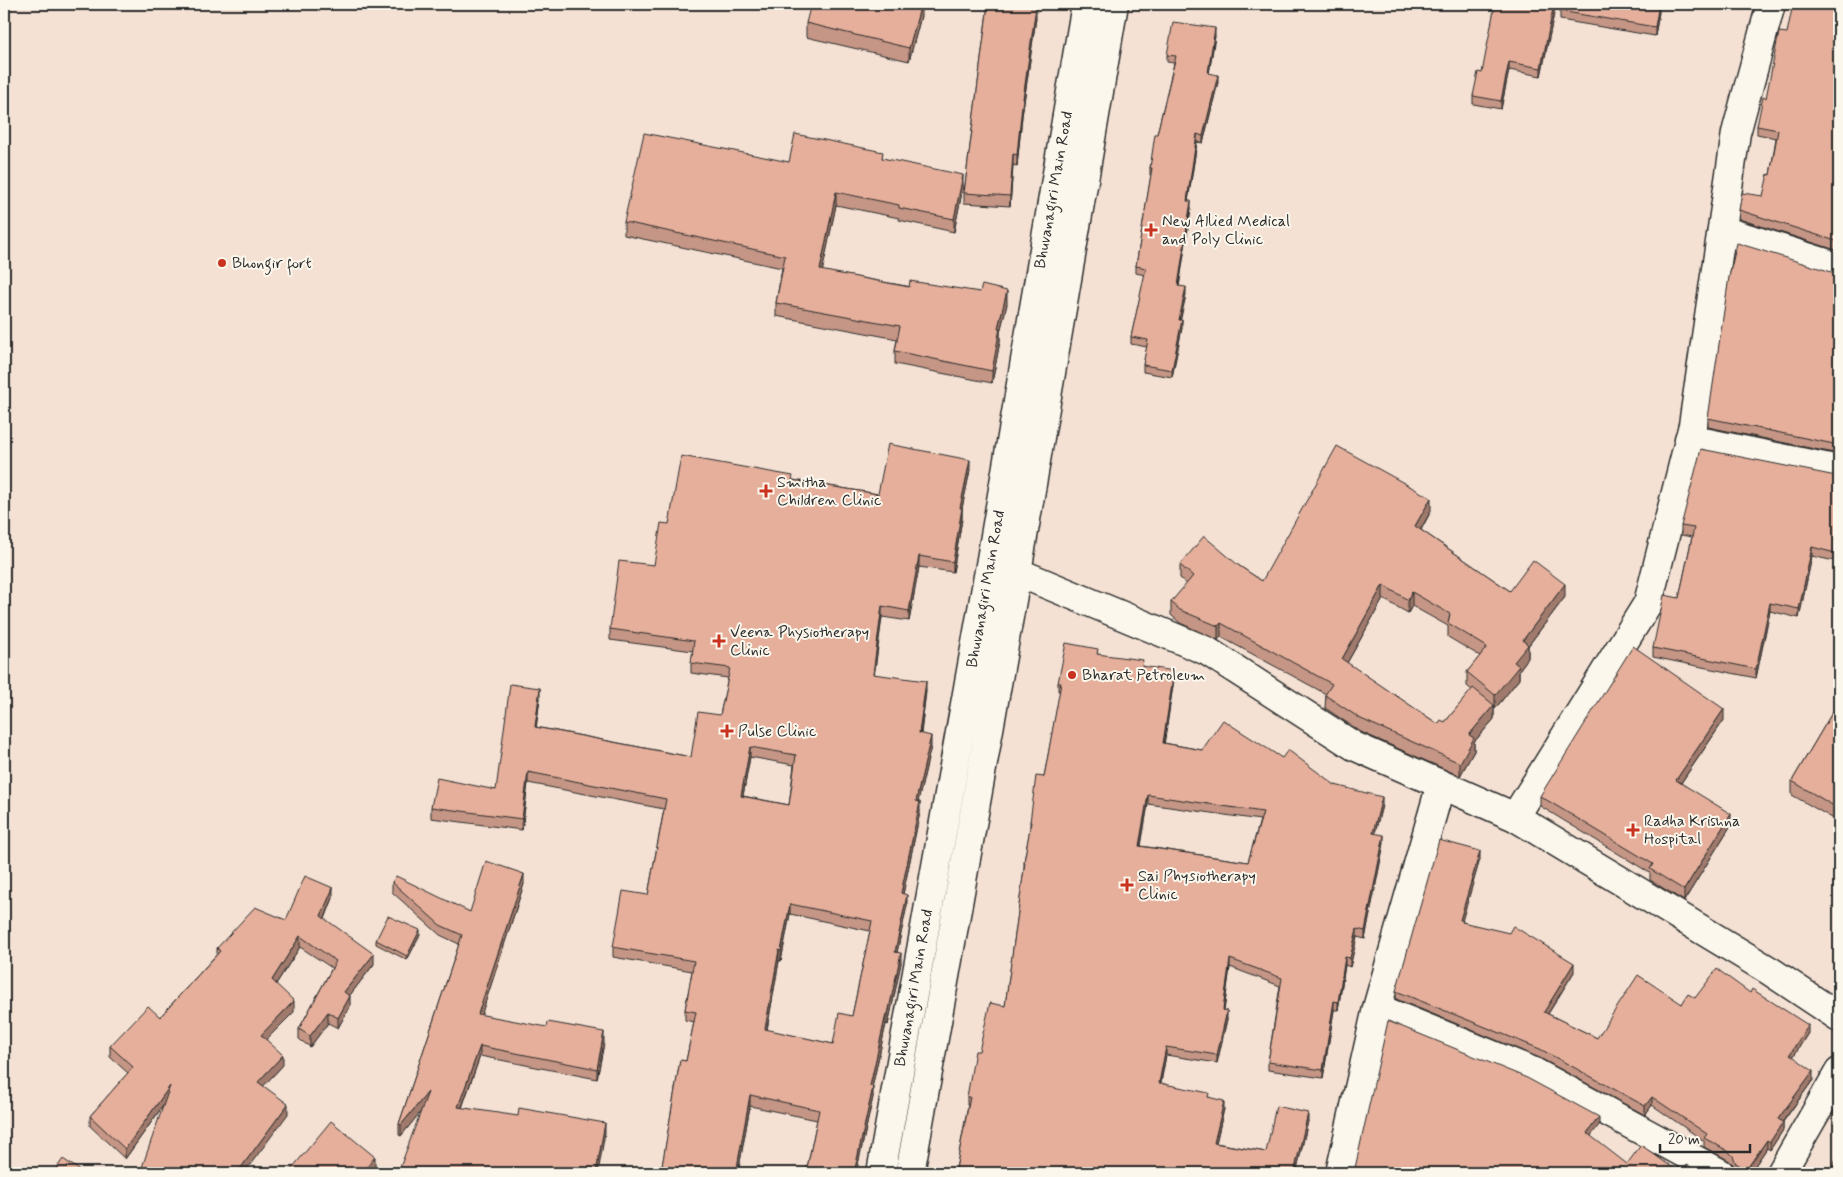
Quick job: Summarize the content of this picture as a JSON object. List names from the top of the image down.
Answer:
{
  "streets": {
    "street": ["Bhuvanagiri Main Road"]
  },
  "places": {
    "health": [
      "New Allied Medical and Poly Clinic",
      "Smitha Children Clinic",
      "Veena Physiotherapy Clinic",
      "Pulse Clinic",
      "Radha Krishna Hospital",
      "Sai Physiotherapy Clinic"
    ],
    "other": ["Bhongir fort", "Bharat Petroleum"]
  },
  "scale_bar": "20 m"
}
